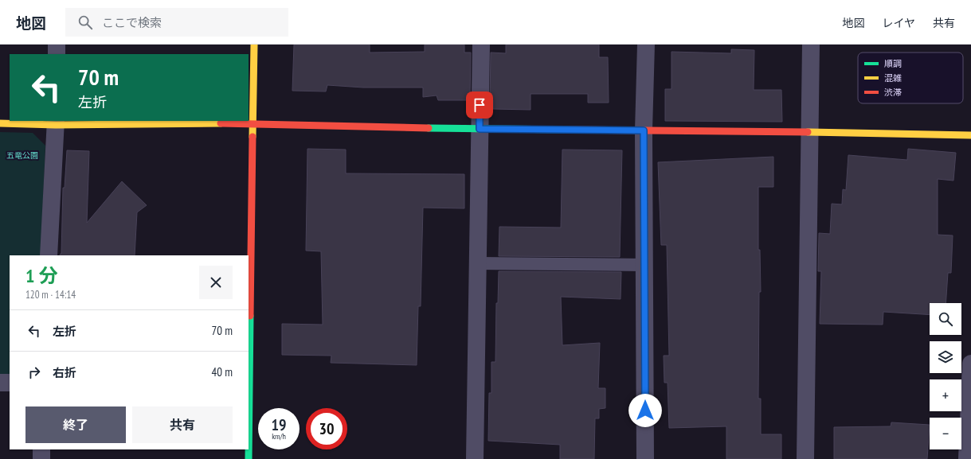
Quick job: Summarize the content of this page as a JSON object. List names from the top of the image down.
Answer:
{
  "parks": ["五竜公園"],
  "legend": ["順調", "混雑", "渋滞"],
  "page": {
    "header": "地図",
    "search": "ここで検索",
    "nav": ["地図", "レイヤ", "共有"],
    "turn": ["70 m", "左折"],
    "heading": ["1 分", "120 m · 14:14"],
    "map_buttons": ["+", "−"],
    "list": [
      {
        "name": "左折",
        "value": "70 m"
      },
      {
        "name": "右折",
        "value": "40 m"
      }
    ],
    "buttons": ["終了", "共有"],
    "speed": "19 km/h",
    "limit": "30"
  }
}
